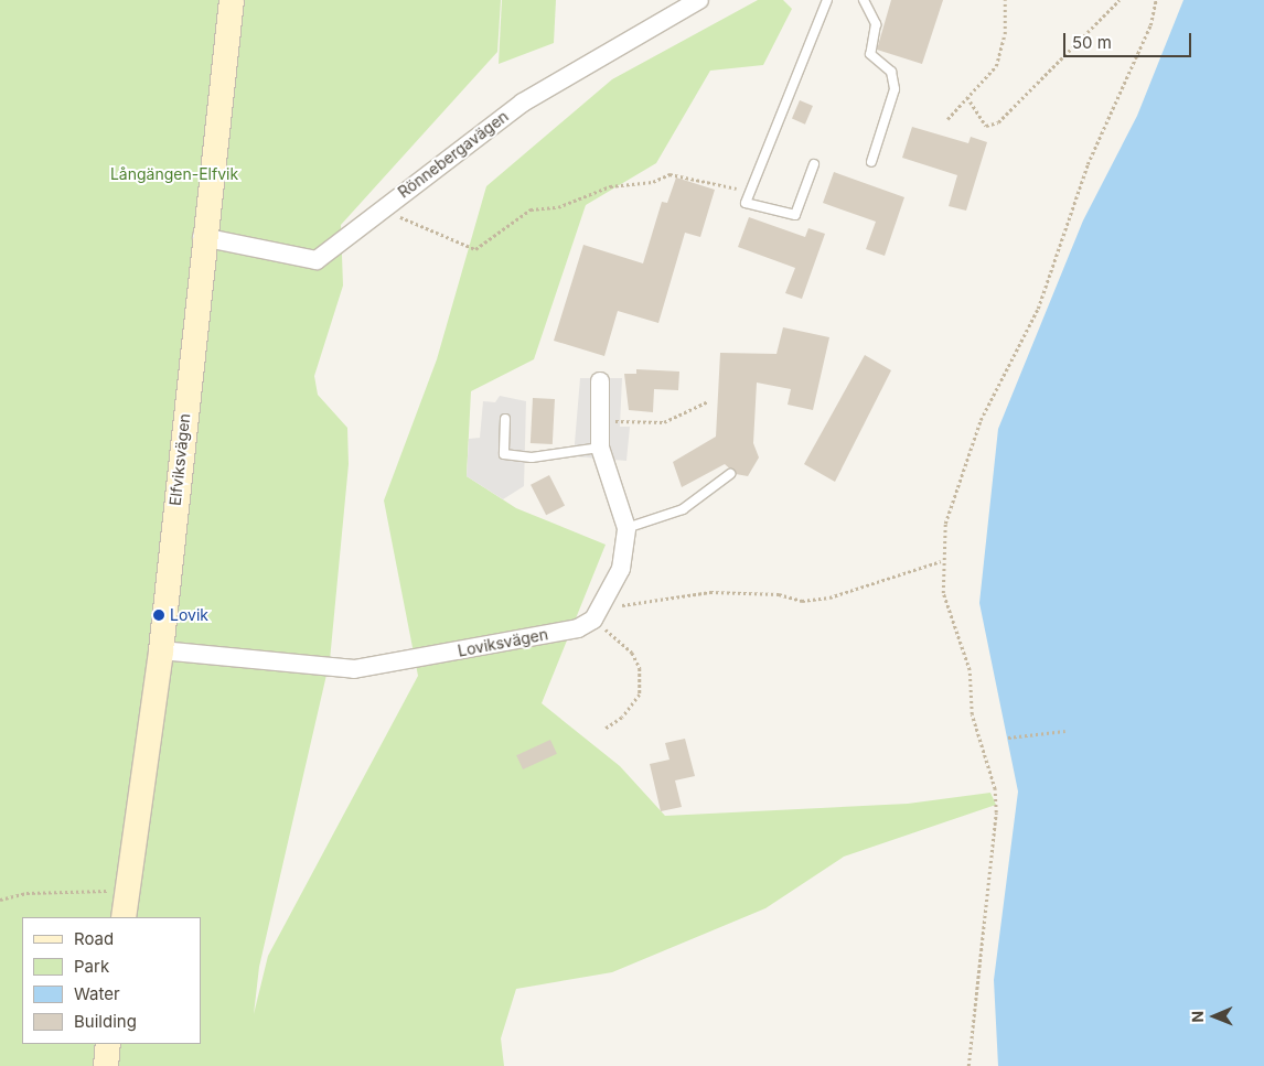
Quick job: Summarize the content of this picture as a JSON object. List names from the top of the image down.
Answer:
{
  "streets": {
    "street": ["Rönnebergavägen", "Elfviksvägen", "Loviksvägen"]
  },
  "crossings": [
    ["Rönnebergavägen", "Elfviksvägen"],
    ["Elfviksvägen", "Loviksvägen"]
  ],
  "parks": ["Långängen-Elfvik"],
  "places": ["Lovik"],
  "legend": [
    "Road",
    "Park",
    "Water",
    "Building"
  ],
  "scale_bar": "50 m",
  "north": "left"
}
